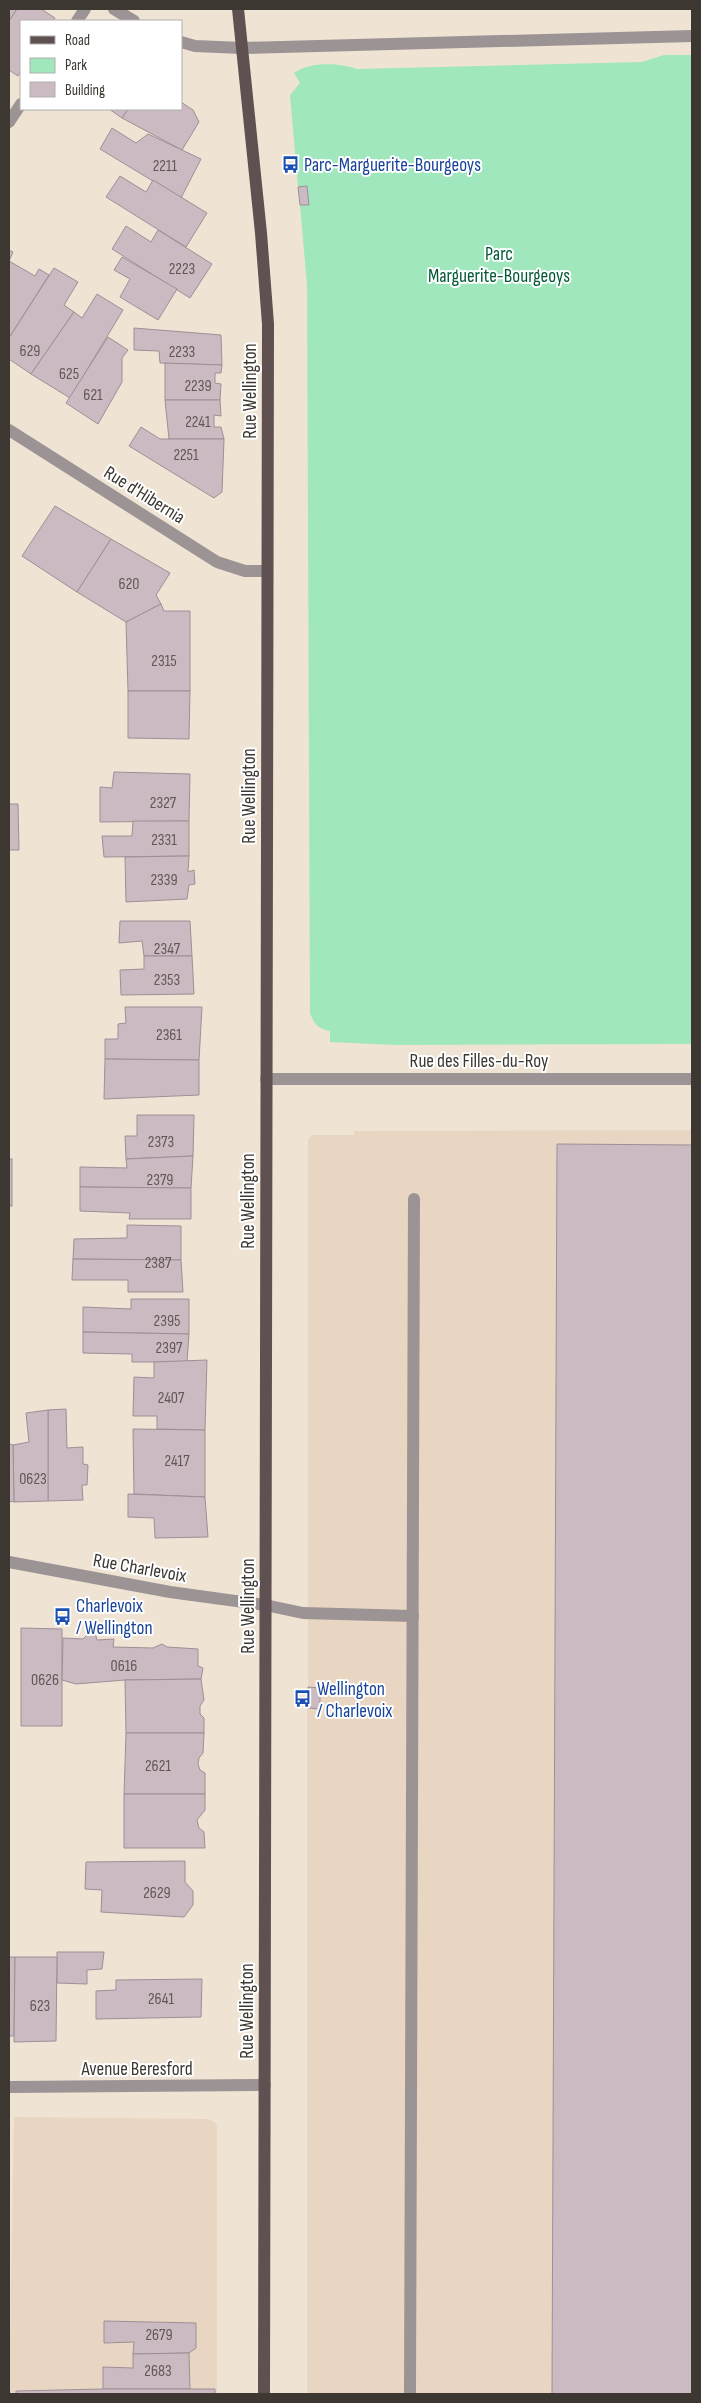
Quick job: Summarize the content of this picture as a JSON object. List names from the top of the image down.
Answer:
{
  "streets": {
    "main road": ["Rue Wellington"],
    "street": [
      "Rue d'Hibernia",
      "Rue des Filles-du-Roy",
      "Rue Charlevoix",
      "Avenue Beresford"
    ]
  },
  "crossings": [
    ["Rue Wellington", "Rue d'Hibernia"],
    ["Rue Wellington", "Rue des Filles-du-Roy"],
    ["Rue Wellington", "Rue Charlevoix"],
    ["Rue Wellington", "Avenue Beresford"]
  ],
  "parks": ["Parc Marguerite-Bourgeoys"],
  "places": {
    "bus stop": ["Parc-Marguerite-Bourgeoys", "Charlevoix / Wellington", "Wellington / Charlevoix"]
  },
  "house_numbers": [
    "2211",
    "2223",
    "629",
    "2233",
    "625",
    "2239",
    "621",
    "2241",
    "2251",
    "620",
    "2315",
    "2327",
    "2331",
    "2339",
    "2347",
    "2353",
    "2361",
    "2373",
    "2379",
    "2387",
    "2395",
    "2397",
    "2407",
    "2417",
    "0623",
    "0616",
    "0626",
    "2621",
    "2629",
    "2641",
    "623",
    "2679",
    "2683"
  ],
  "legend": ["Road", "Park", "Building"]
}
